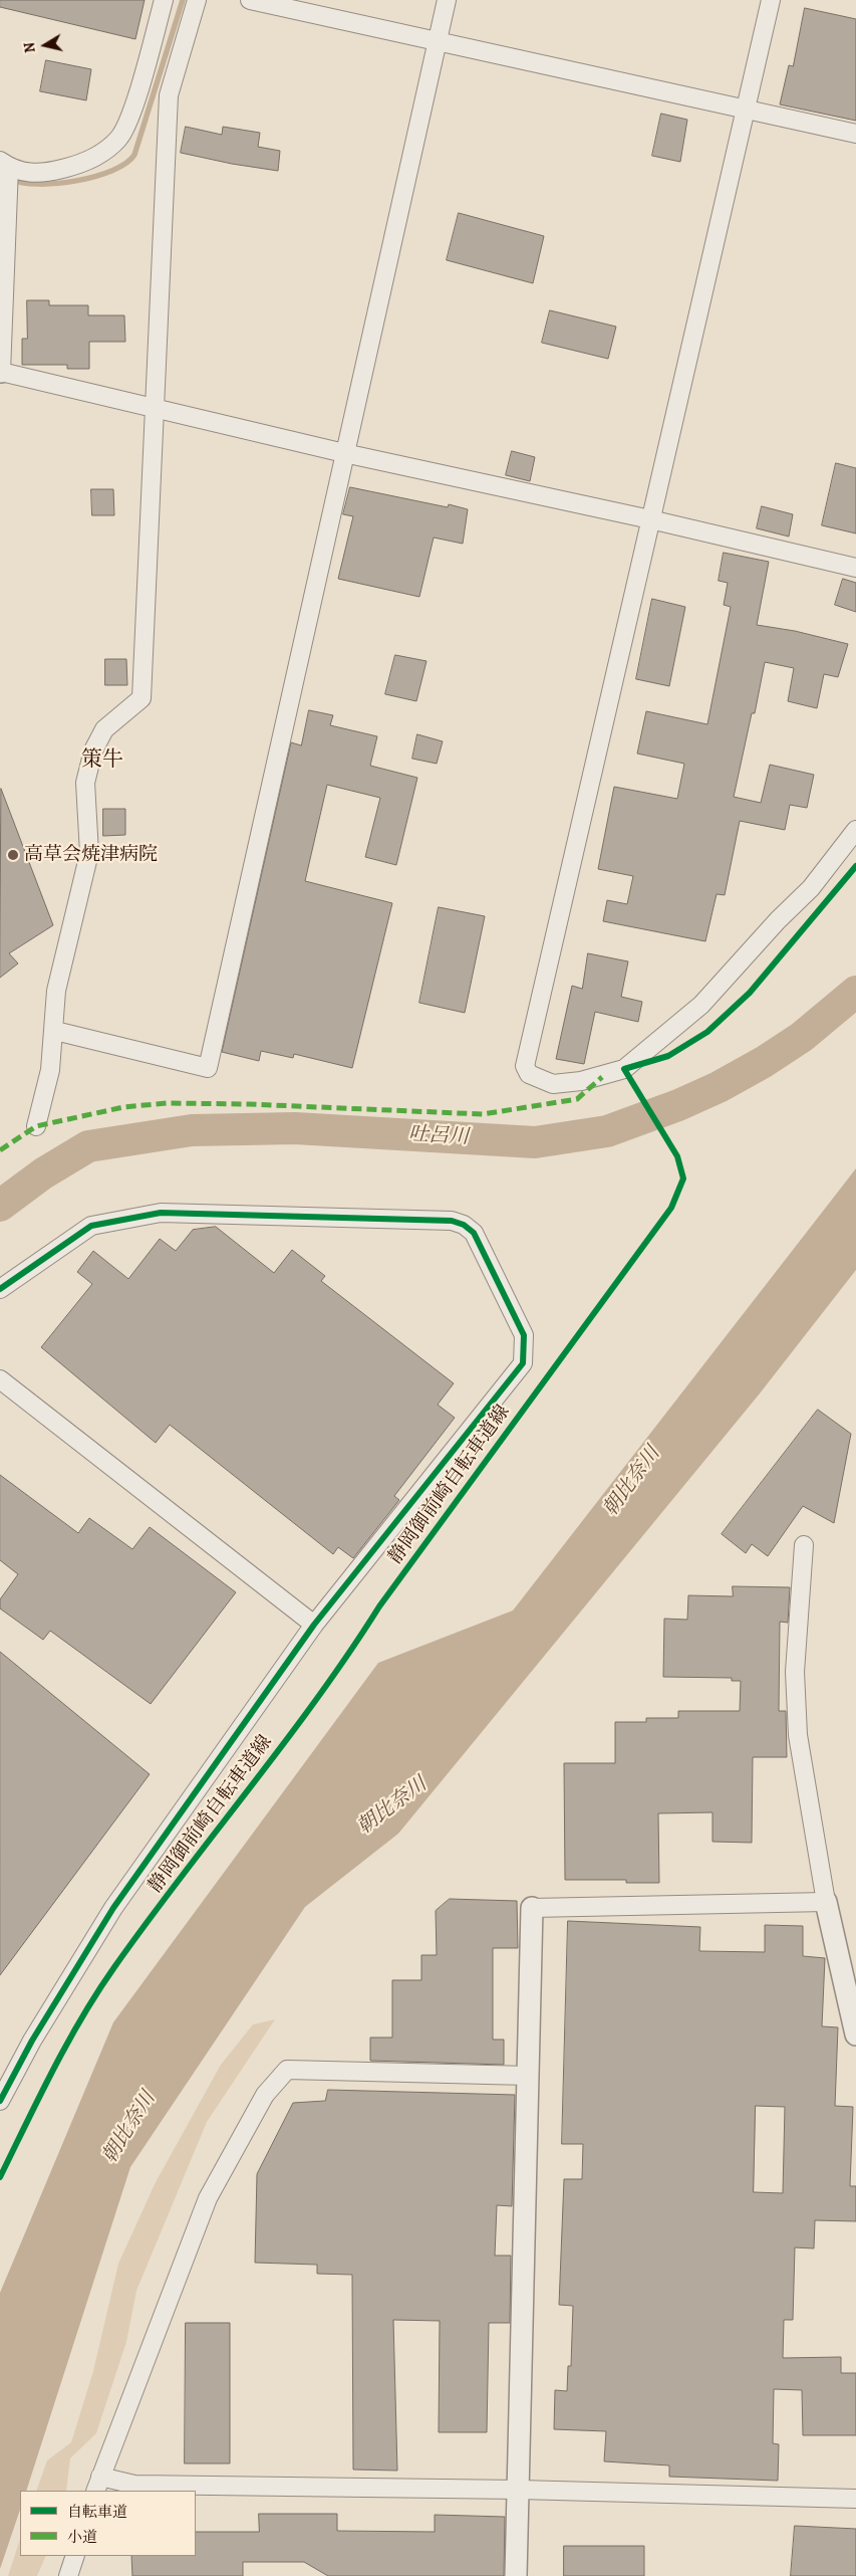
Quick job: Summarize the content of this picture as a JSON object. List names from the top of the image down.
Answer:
{
  "streets": {
    "cycle path": ["静岡御前崎自転車道線"]
  },
  "districts": ["策牛"],
  "water": ["吐呂川", "朝比奈川"],
  "places": ["高草会焼津病院"],
  "legend": ["自転車道", "小道"],
  "north": "left"
}
